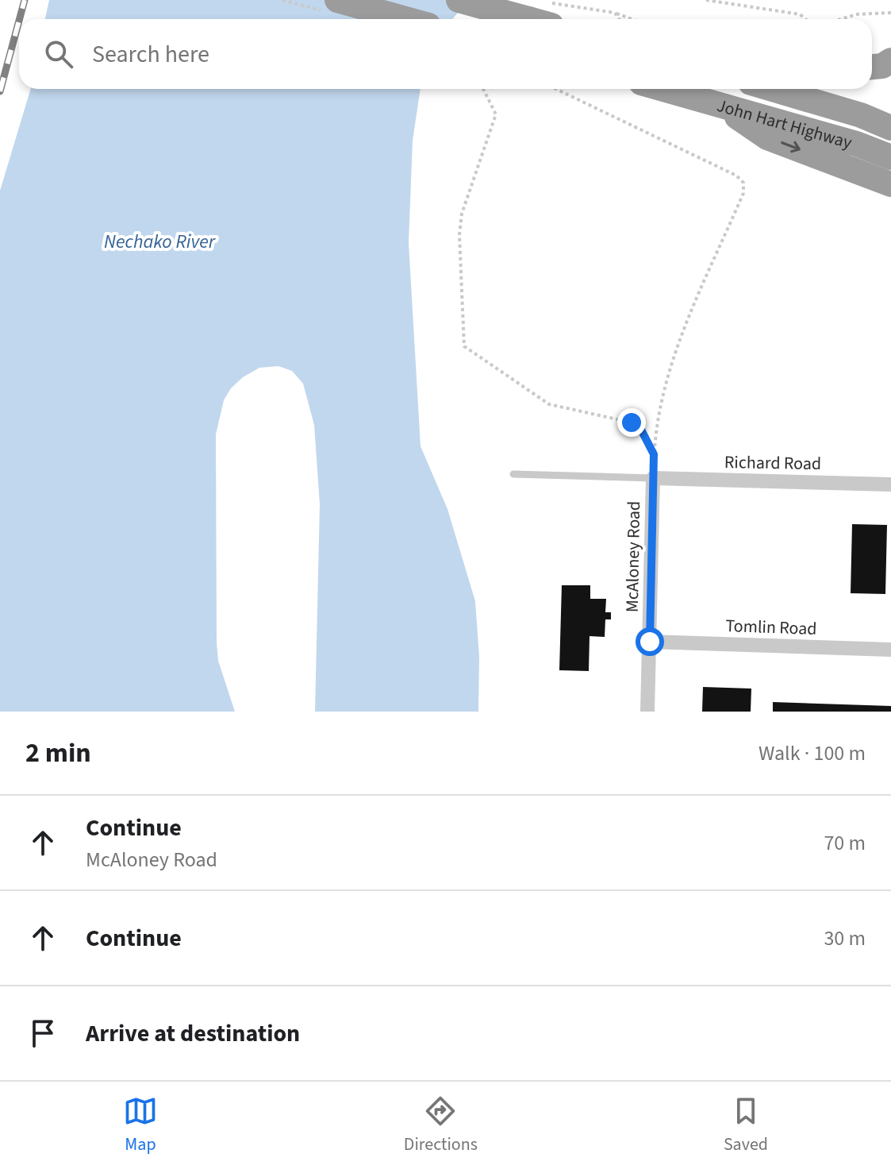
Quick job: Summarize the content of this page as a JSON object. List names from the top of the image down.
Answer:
{
  "streets": {
    "highway": ["John Hart Highway"],
    "street": ["Richard Road", "McAloney Road", "Tomlin Road"]
  },
  "crossings": [
    ["Richard Road", "McAloney Road"],
    ["McAloney Road", "Tomlin Road"]
  ],
  "water": ["Nechako River"],
  "page": {
    "search": "Search here",
    "heading": ["2 min", "Walk · 100 m"],
    "list": [
      ["Continue", "McAloney Road", "70 m"],
      ["Continue", "30 m"],
      "Arrive at destination"
    ],
    "nav": ["Map", "Directions", "Saved"]
  }
}
